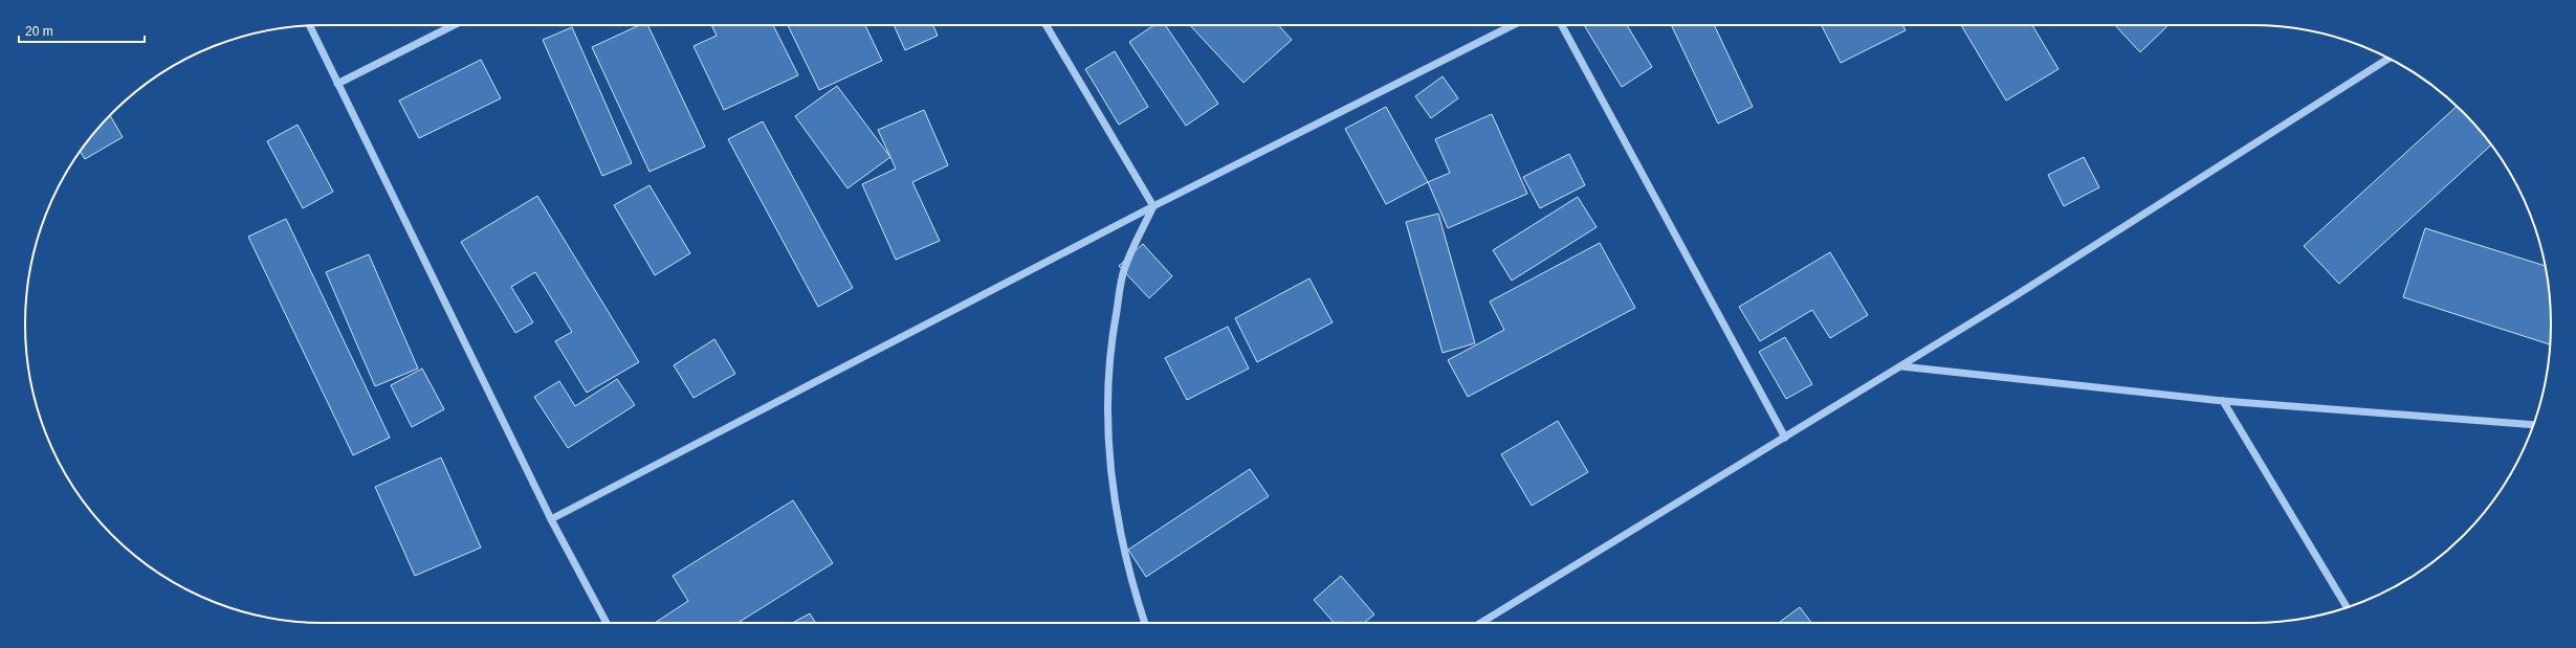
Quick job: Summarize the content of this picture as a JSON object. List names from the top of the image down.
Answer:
{
  "scale_bar": "20 m"
}
